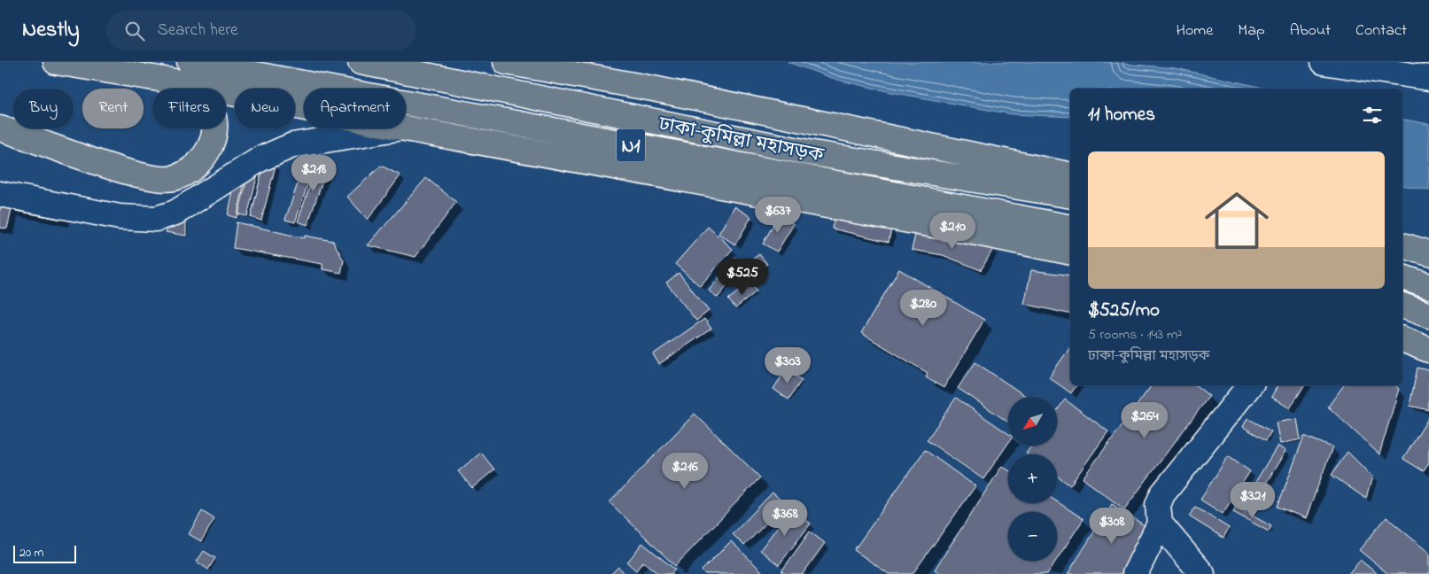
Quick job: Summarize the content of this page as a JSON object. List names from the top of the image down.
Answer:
{
  "streets": {
    "highway": ["ঢাকা–কুমিল্লা মহাসড়ক", "N1"]
  },
  "scale_bar": "20 m",
  "north": "bottom left",
  "page": {
    "header": "Nestly",
    "search": "Search here",
    "nav": [
      "Home",
      "Map",
      "About",
      "Contact"
    ],
    "chip": [
      "Buy",
      "Rent",
      "Filters",
      "New",
      "Apartment"
    ],
    "heading": "11 homes",
    "list": [
      {
        "name": "$525/mo",
        "note": "5 rooms · 143 m² · ঢাকা–কুমিল্লা মহাসড়ক"
      }
    ],
    "price": [
      "$218",
      "$637",
      "$210",
      "$525",
      "$280",
      "$303",
      "$264",
      "$216",
      "$321",
      "$368",
      "$308"
    ],
    "map_buttons": ["+", "−"],
    "scale": "20 m"
  }
}
